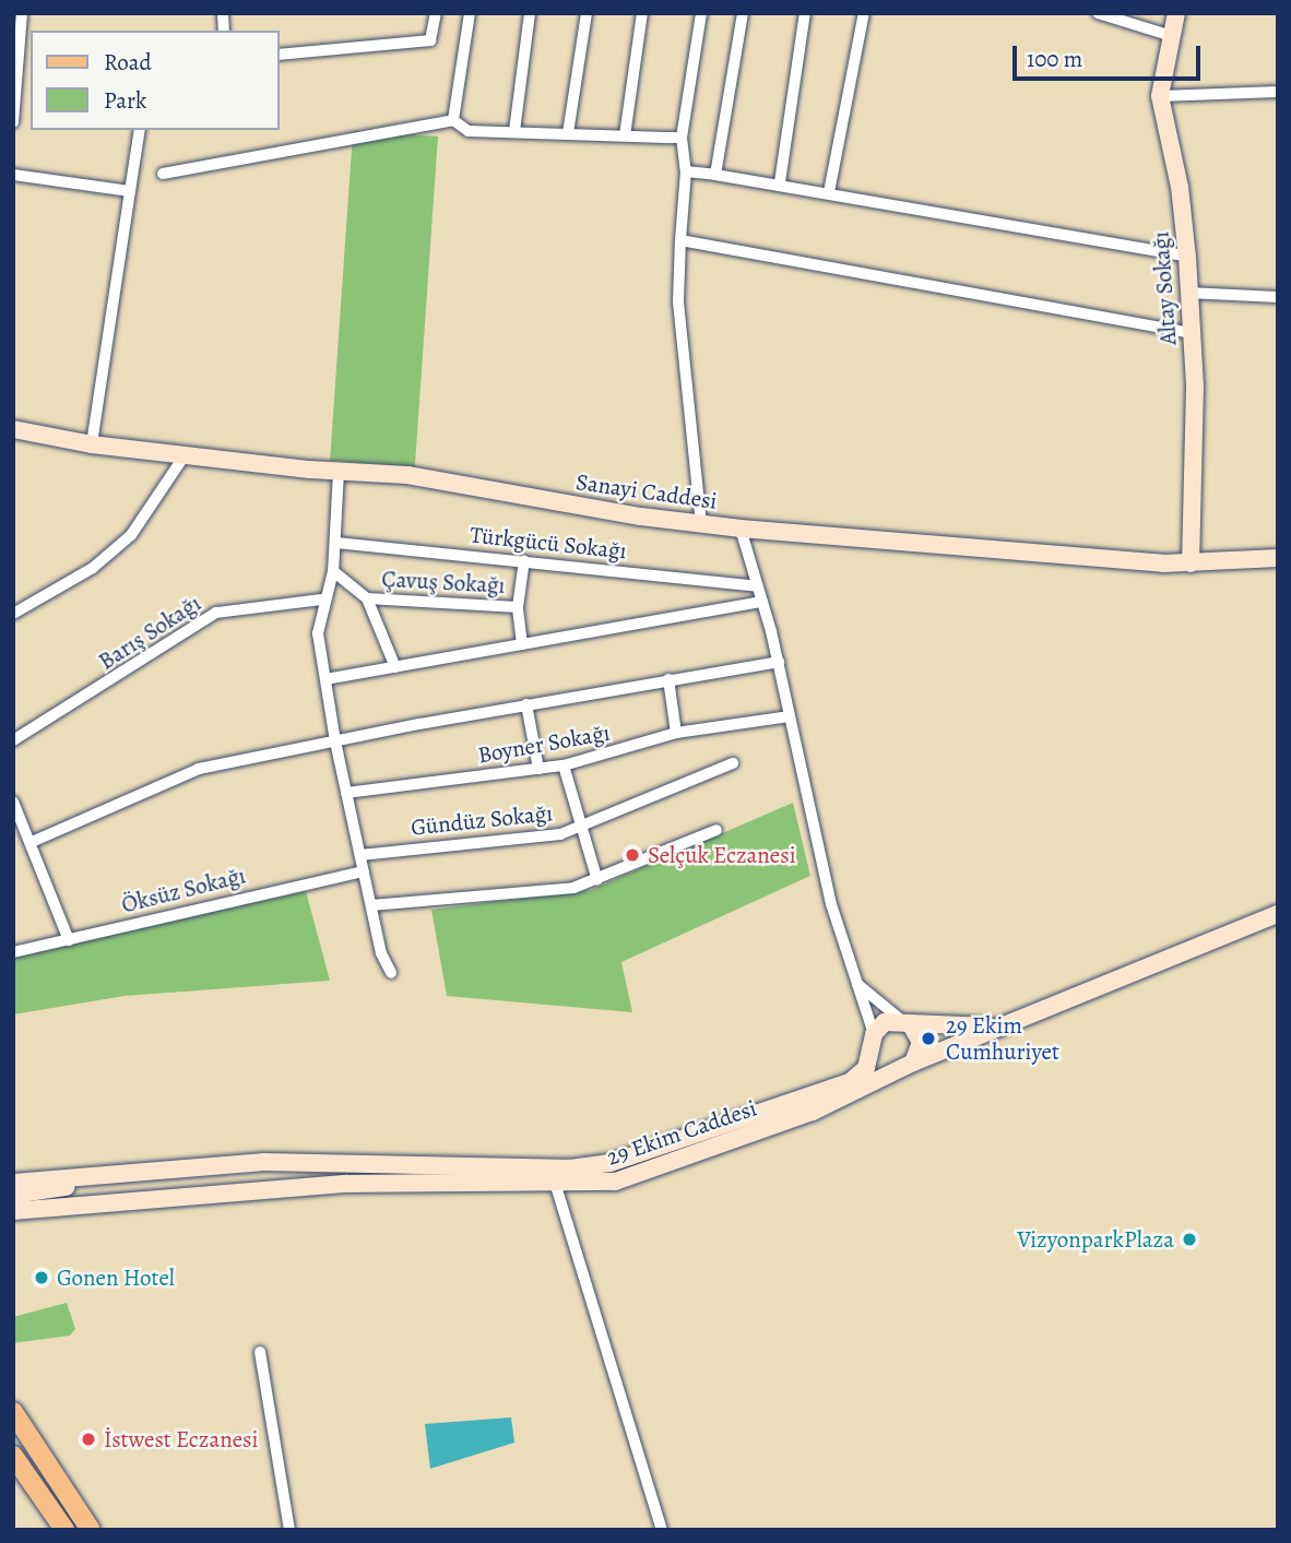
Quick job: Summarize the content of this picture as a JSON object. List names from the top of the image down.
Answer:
{
  "streets": {
    "main road": ["Altay Sokağı", "Sanayi Caddesi", "29 Ekim Caddesi"],
    "street": [
      "Türkgücü Sokağı",
      "Çavuş Sokağı",
      "Barış Sokağı",
      "Boyner Sokağı",
      "Gündüz Sokağı",
      "Öksüz Sokağı"
    ]
  },
  "crossings": [
    ["Altay Sokağı", "Sanayi Caddesi"]
  ],
  "places": [
    "Selçuk Eczanesi",
    "29 Ekim Cumhuriyet",
    "VizyonparkPlaza",
    "Gonen Hotel",
    "İstwest Eczanesi"
  ],
  "legend": ["Road", "Park"],
  "scale_bar": "100 m"
}
